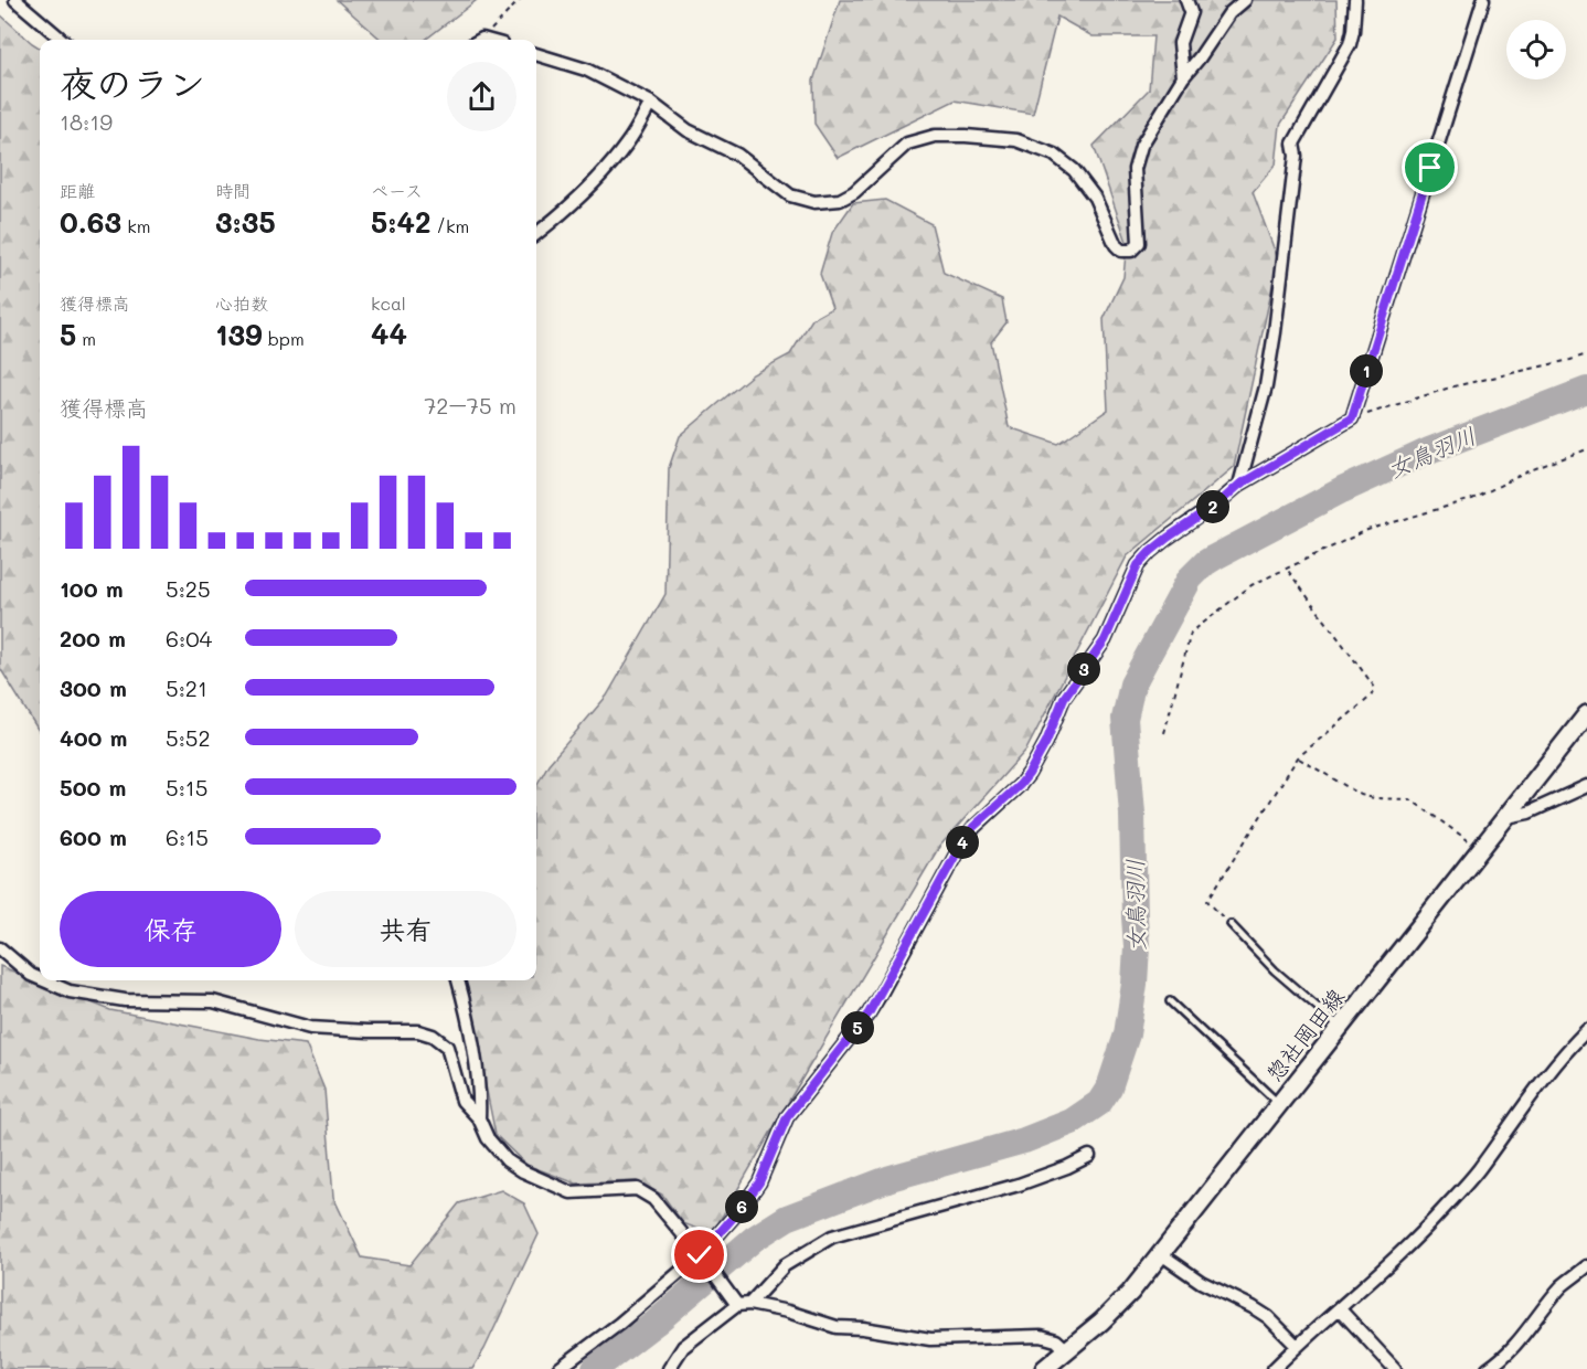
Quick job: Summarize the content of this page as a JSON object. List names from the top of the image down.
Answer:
{
  "streets": {
    "main road": ["惣社岡田線"]
  },
  "water": ["女鳥羽川"],
  "page": {
    "heading": ["夜のラン", "18:19"],
    "stats": [
      ["距離", "0.63 km"],
      ["時間", "3:35"],
      ["ペース", "5:42 /km"],
      ["獲得標高", "5 m"],
      ["心拍数", "139 bpm"],
      ["kcal", "44"]
    ],
    "pins": [
      "1",
      "2",
      "3",
      "4",
      "5",
      "6"
    ],
    "chart": ["獲得標高", "72–75 m"],
    "list": [
      {
        "name": "100 m",
        "note": "5:25"
      },
      {
        "name": "200 m",
        "note": "6:04"
      },
      {
        "name": "300 m",
        "note": "5:21"
      },
      {
        "name": "400 m",
        "note": "5:52"
      },
      {
        "name": "500 m",
        "note": "5:15"
      },
      {
        "name": "600 m",
        "note": "6:15"
      }
    ],
    "buttons": ["保存", "共有"]
  }
}
